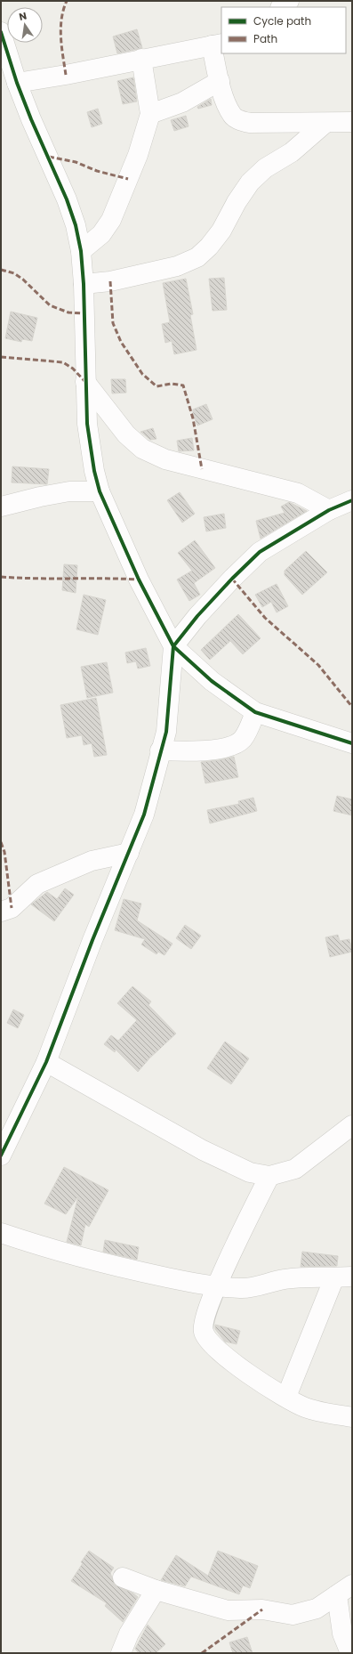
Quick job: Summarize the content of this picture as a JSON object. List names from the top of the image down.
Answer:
{
  "legend": ["Cycle path", "Path"],
  "north": "top"
}
